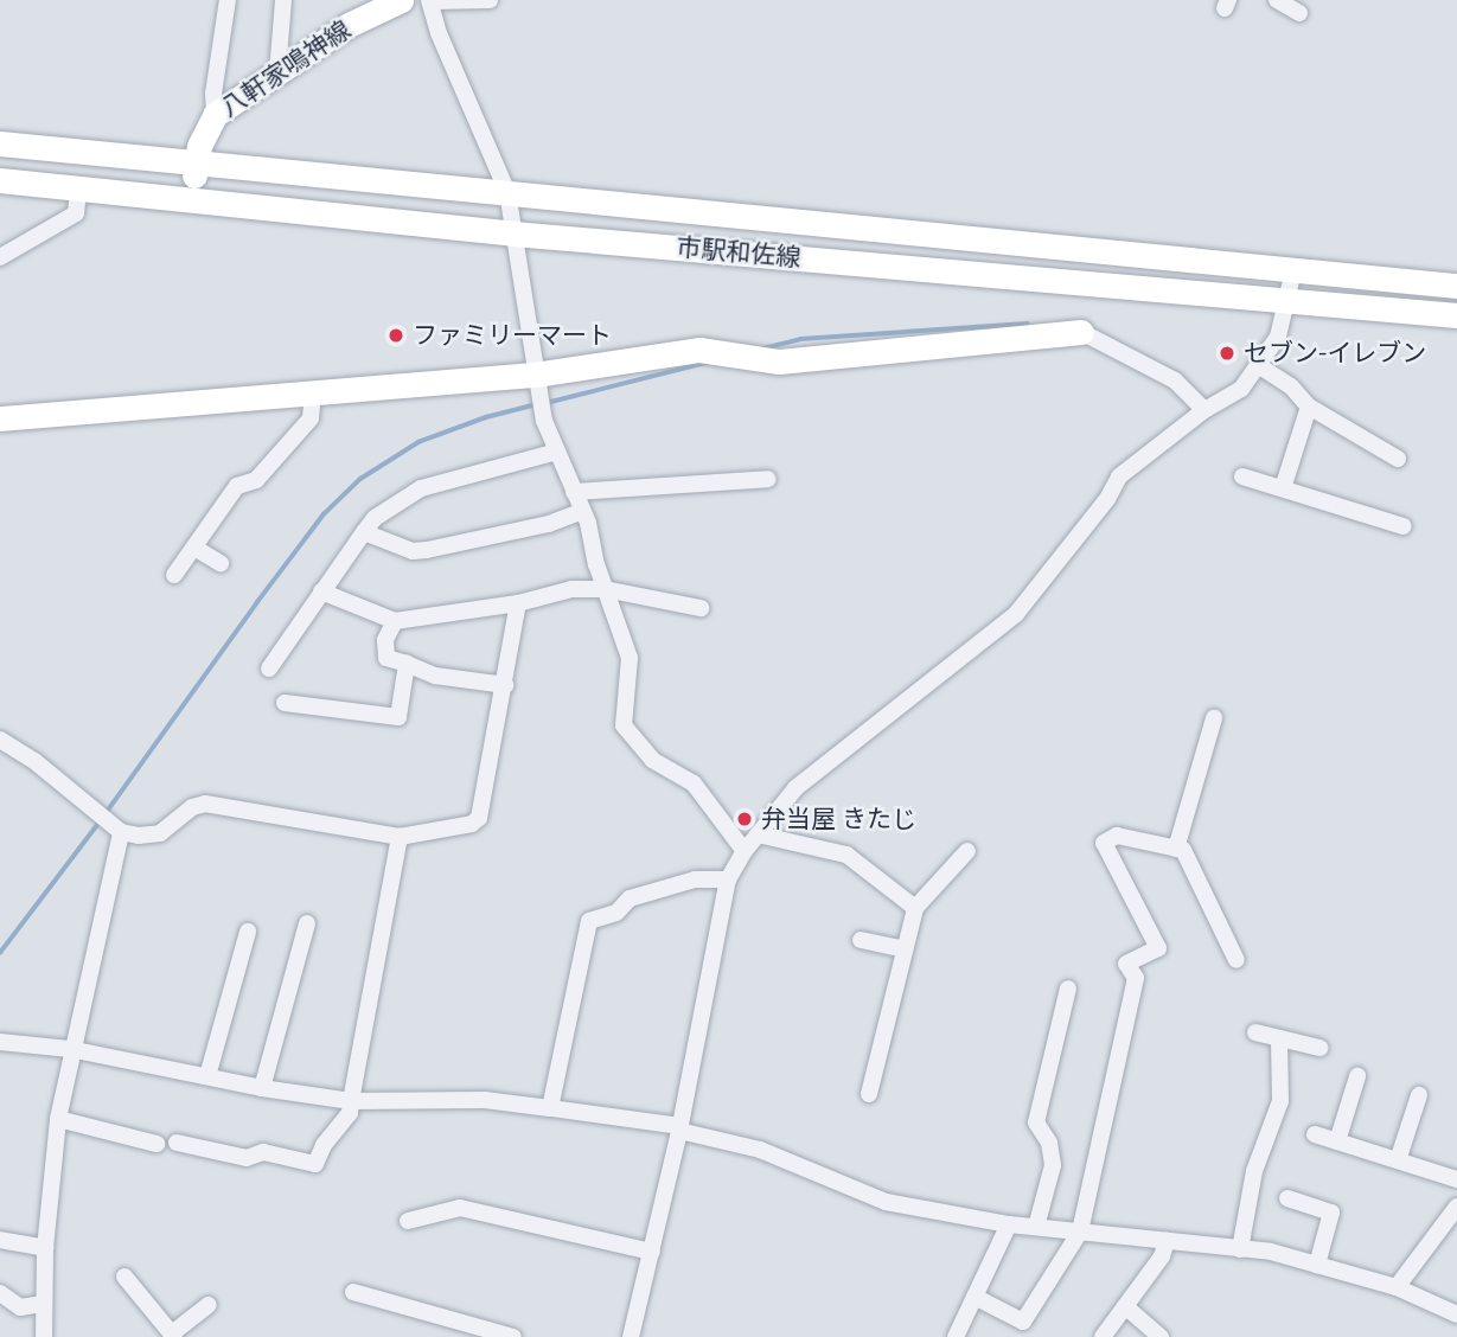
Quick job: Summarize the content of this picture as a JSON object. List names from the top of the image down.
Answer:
{
  "streets": {
    "street": ["八軒家鳴神線", "市駅和佐線"]
  },
  "crossings": [
    ["八軒家鳴神線", "市駅和佐線"]
  ],
  "places": ["ファミリーマート", "セブン-イレブン", "弁当屋 きたじ"]
}
